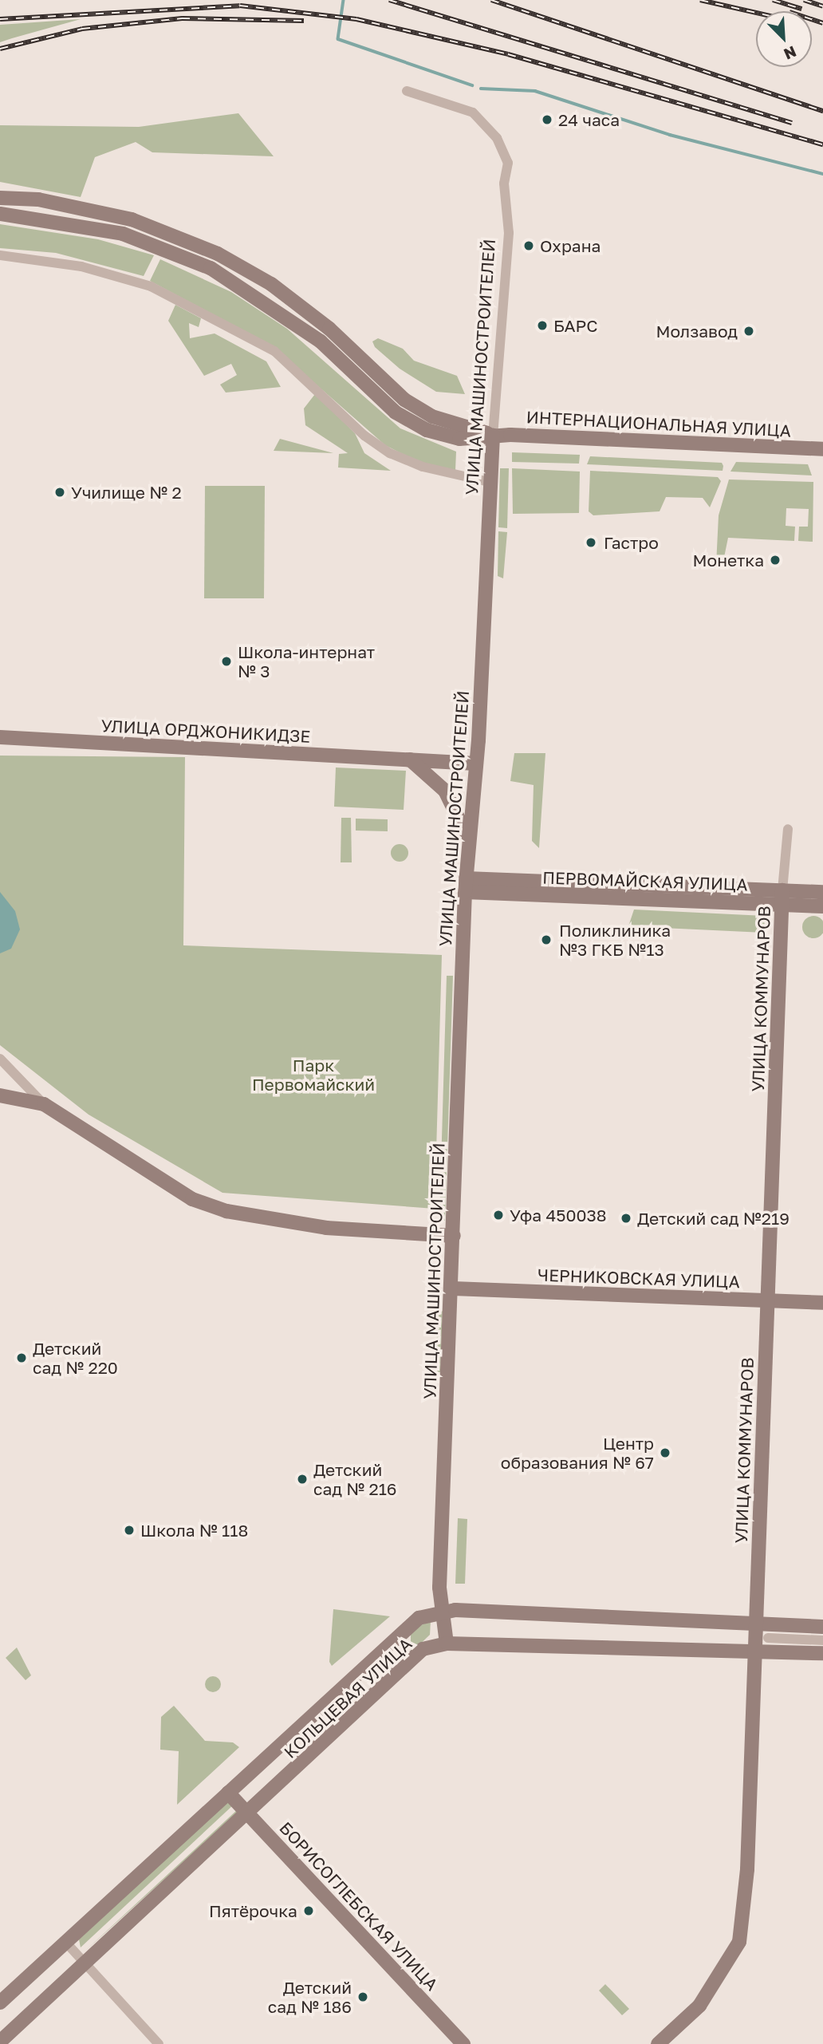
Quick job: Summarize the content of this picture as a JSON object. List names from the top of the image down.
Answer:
{
  "streets": {
    "main road": [
      "УЛИЦА МАШИНОСТРОИТЕЛЕЙ",
      "ИНТЕРНАЦИОНАЛЬНАЯ УЛИЦА",
      "УЛИЦА ОРДЖОНИКИДЗЕ",
      "ПЕРВОМАЙСКАЯ УЛИЦА",
      "УЛИЦА КОММУНАРОВ",
      "ЧЕРНИКОВСКАЯ УЛИЦА",
      "КОЛЬЦЕВАЯ УЛИЦА",
      "БОРИСОГЛЕБСКАЯ УЛИЦА"
    ]
  },
  "crossings": [
    ["УЛИЦА МАШИНОСТРОИТЕЛЕЙ", "ИНТЕРНАЦИОНАЛЬНАЯ УЛИЦА"],
    ["УЛИЦА МАШИНОСТРОИТЕЛЕЙ", "УЛИЦА ОРДЖОНИКИДЗЕ"],
    ["УЛИЦА МАШИНОСТРОИТЕЛЕЙ", "ПЕРВОМАЙСКАЯ УЛИЦА"],
    ["УЛИЦА МАШИНОСТРОИТЕЛЕЙ", "ЧЕРНИКОВСКАЯ УЛИЦА"],
    ["УЛИЦА МАШИНОСТРОИТЕЛЕЙ", "КОЛЬЦЕВАЯ УЛИЦА"],
    ["ПЕРВОМАЙСКАЯ УЛИЦА", "УЛИЦА КОММУНАРОВ"],
    ["УЛИЦА КОММУНАРОВ", "ЧЕРНИКОВСКАЯ УЛИЦА"],
    ["УЛИЦА КОММУНАРОВ", "КОЛЬЦЕВАЯ УЛИЦА"],
    ["КОЛЬЦЕВАЯ УЛИЦА", "БОРИСОГЛЕБСКАЯ УЛИЦА"]
  ],
  "parks": ["Парк Первомайский"],
  "places": [
    "24 часа",
    "Охрана",
    "БАРС",
    "Молзавод",
    "Училище № 2",
    "Гастро",
    "Монетка",
    "Школа-интернат № 3",
    "Поликлиника №3 ГКБ №13",
    "Уфа 450038",
    "Детский сад №219",
    "Детский сад № 220",
    "Центр образования № 67",
    "Детский сад № 216",
    "Школа № 118",
    "Пятёрочка",
    "Детский сад № 186"
  ],
  "north": "bottom right"
}
